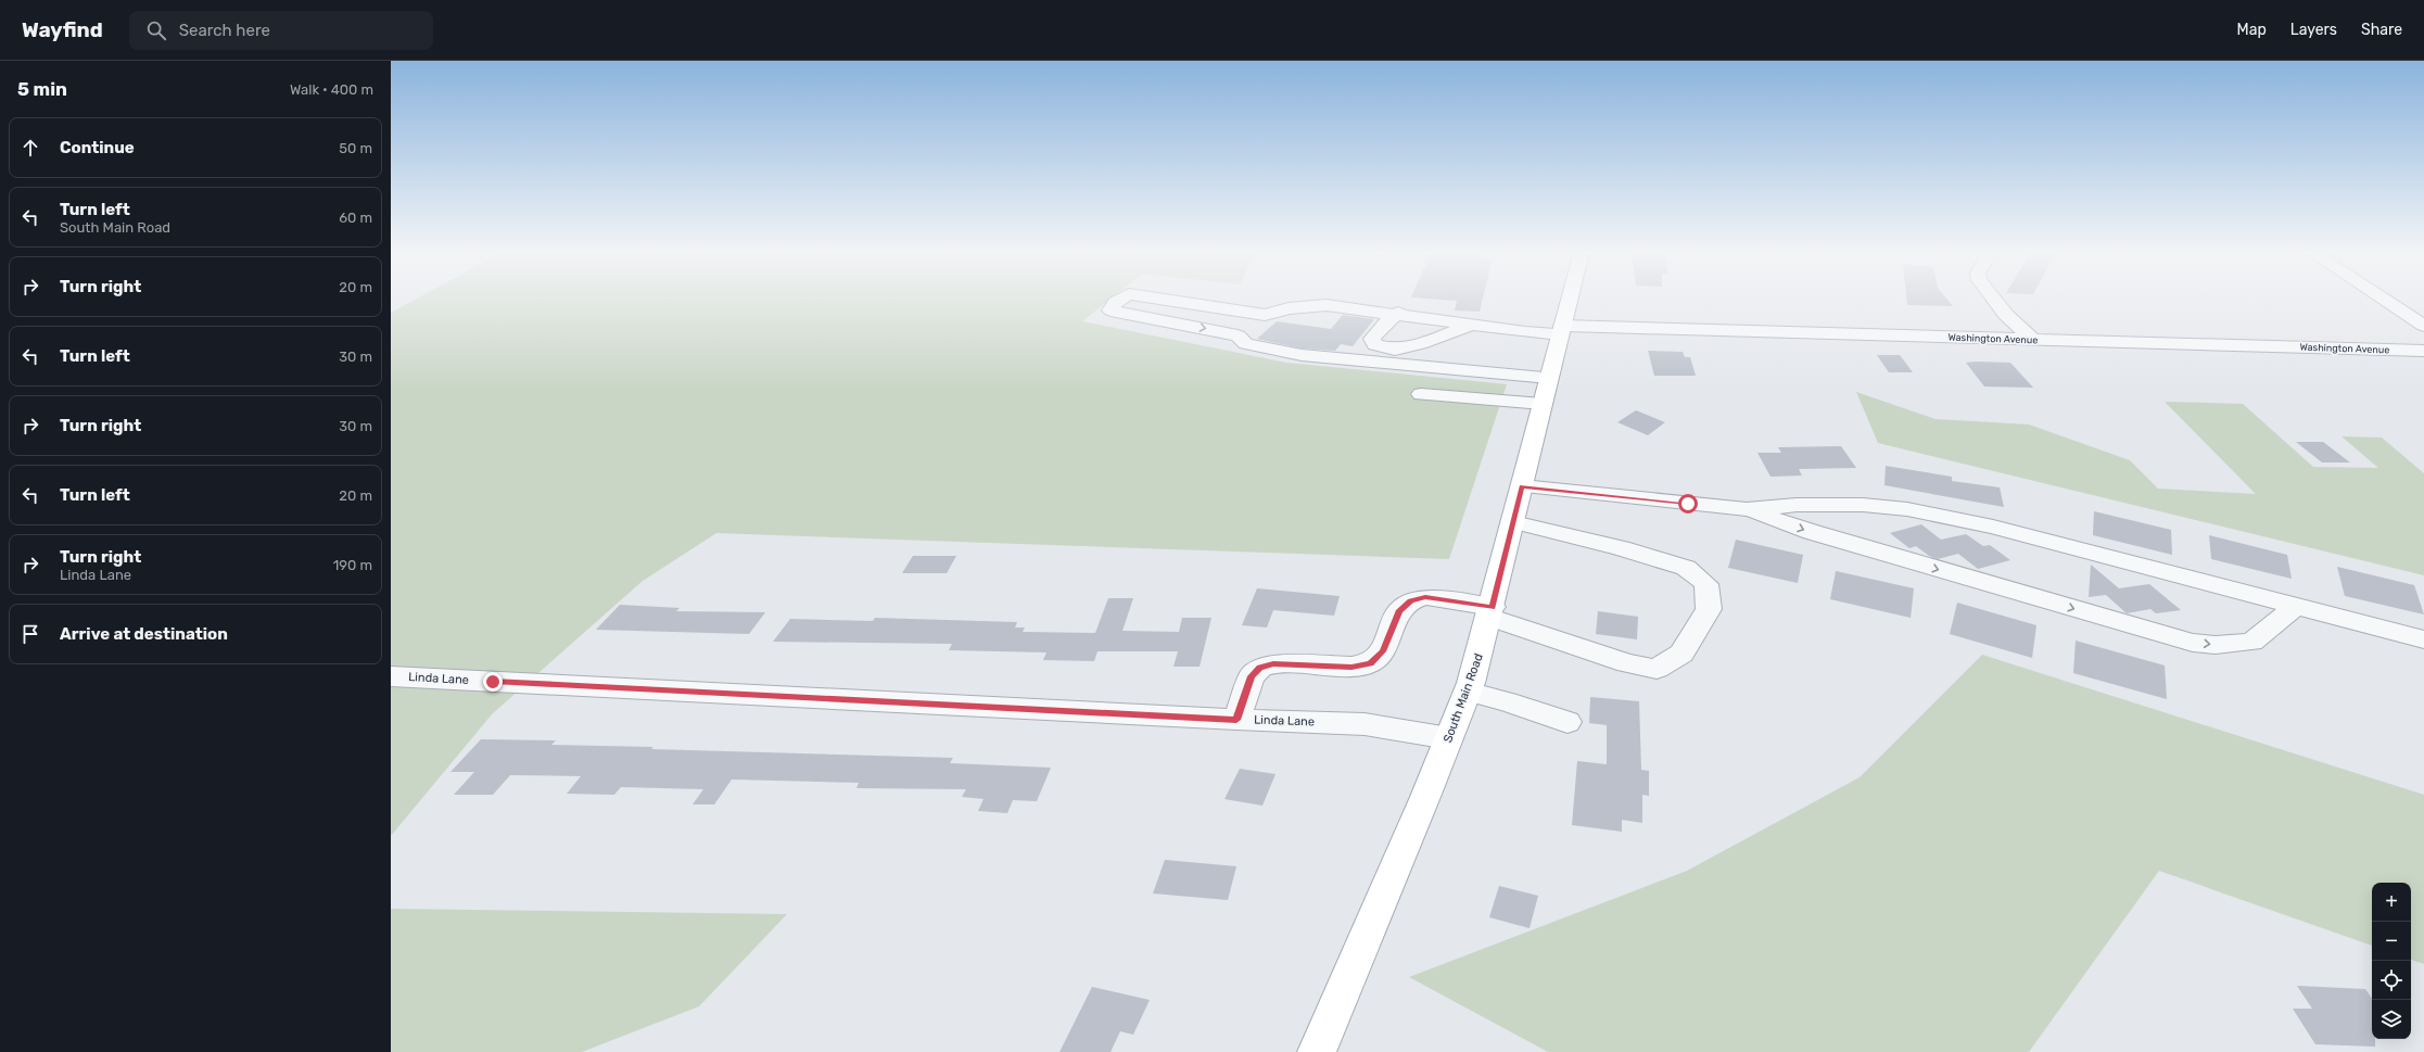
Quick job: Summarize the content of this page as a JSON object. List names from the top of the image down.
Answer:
{
  "streets": {
    "main road": ["South Main Road"],
    "street": ["Washington Avenue", "Linda Lane"]
  },
  "crossings": [
    ["Washington Avenue", "South Main Road"],
    ["Linda Lane", "South Main Road"]
  ],
  "page": {
    "header": "Wayfind",
    "search": "Search here",
    "nav": ["Map", "Layers", "Share"],
    "heading": ["5 min", "Walk · 400 m"],
    "list": [
      ["Continue", "50 m"],
      ["Turn left", "South Main Road", "60 m"],
      ["Turn right", "20 m"],
      ["Turn left", "30 m"],
      ["Turn right", "30 m"],
      ["Turn left", "20 m"],
      ["Turn right", "Linda Lane", "190 m"],
      "Arrive at destination"
    ],
    "map_buttons": ["+", "−"]
  }
}
